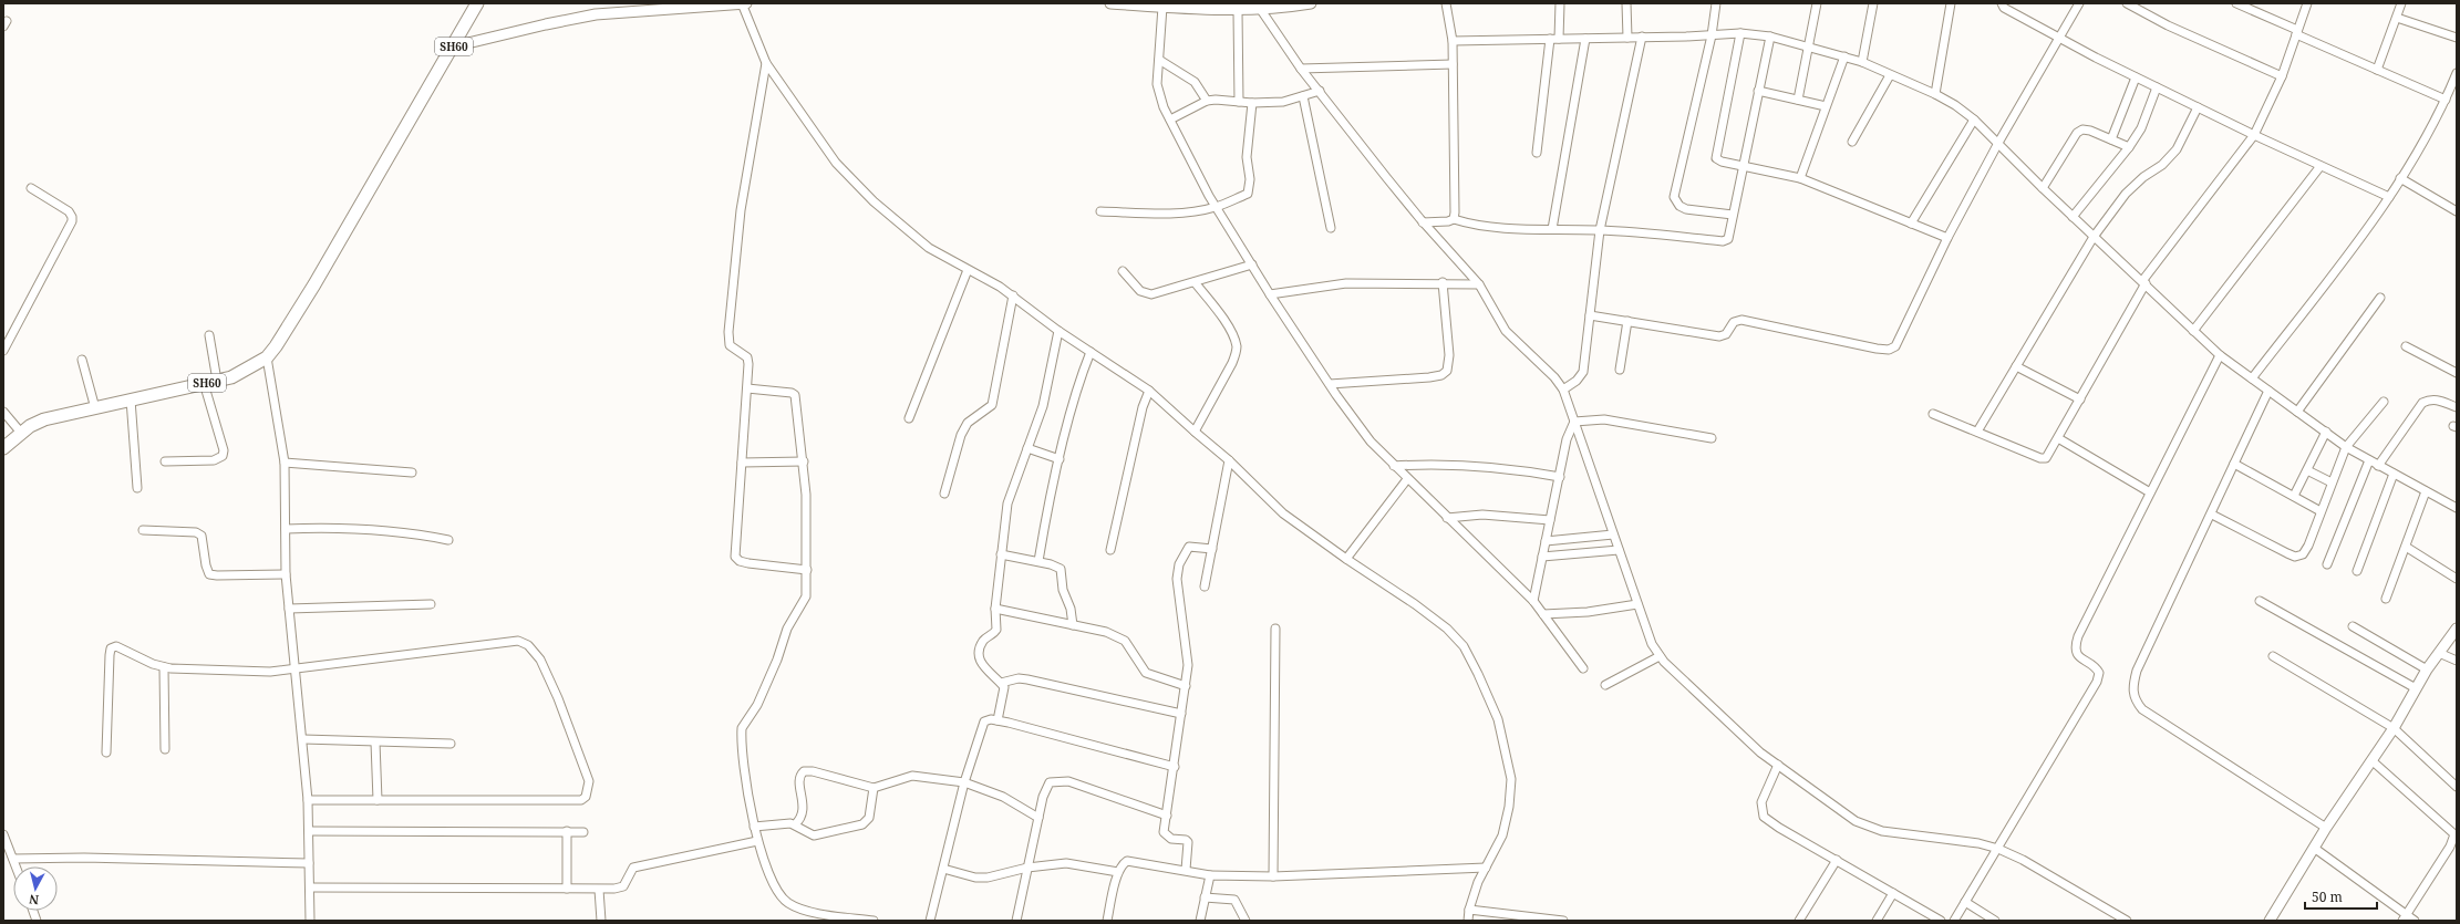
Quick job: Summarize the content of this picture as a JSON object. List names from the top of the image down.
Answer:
{
  "streets": {
    "main road": ["SH60"]
  },
  "scale_bar": "50 m",
  "north": "bottom"
}
